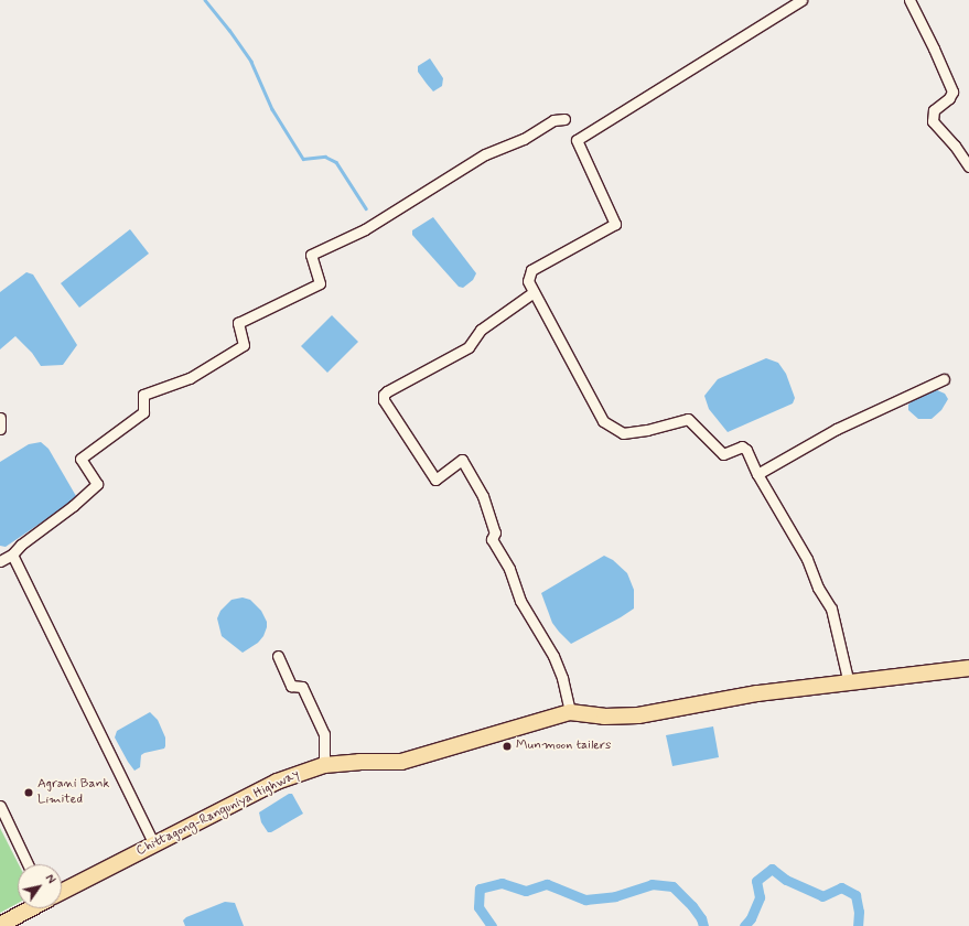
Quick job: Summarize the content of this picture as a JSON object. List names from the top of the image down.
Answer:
{
  "streets": {
    "main road": ["Chittagong-Ranguniya Highway"]
  },
  "places": ["Munmoon tailers", "Agrani Bank Limited"],
  "north": "top right"
}
